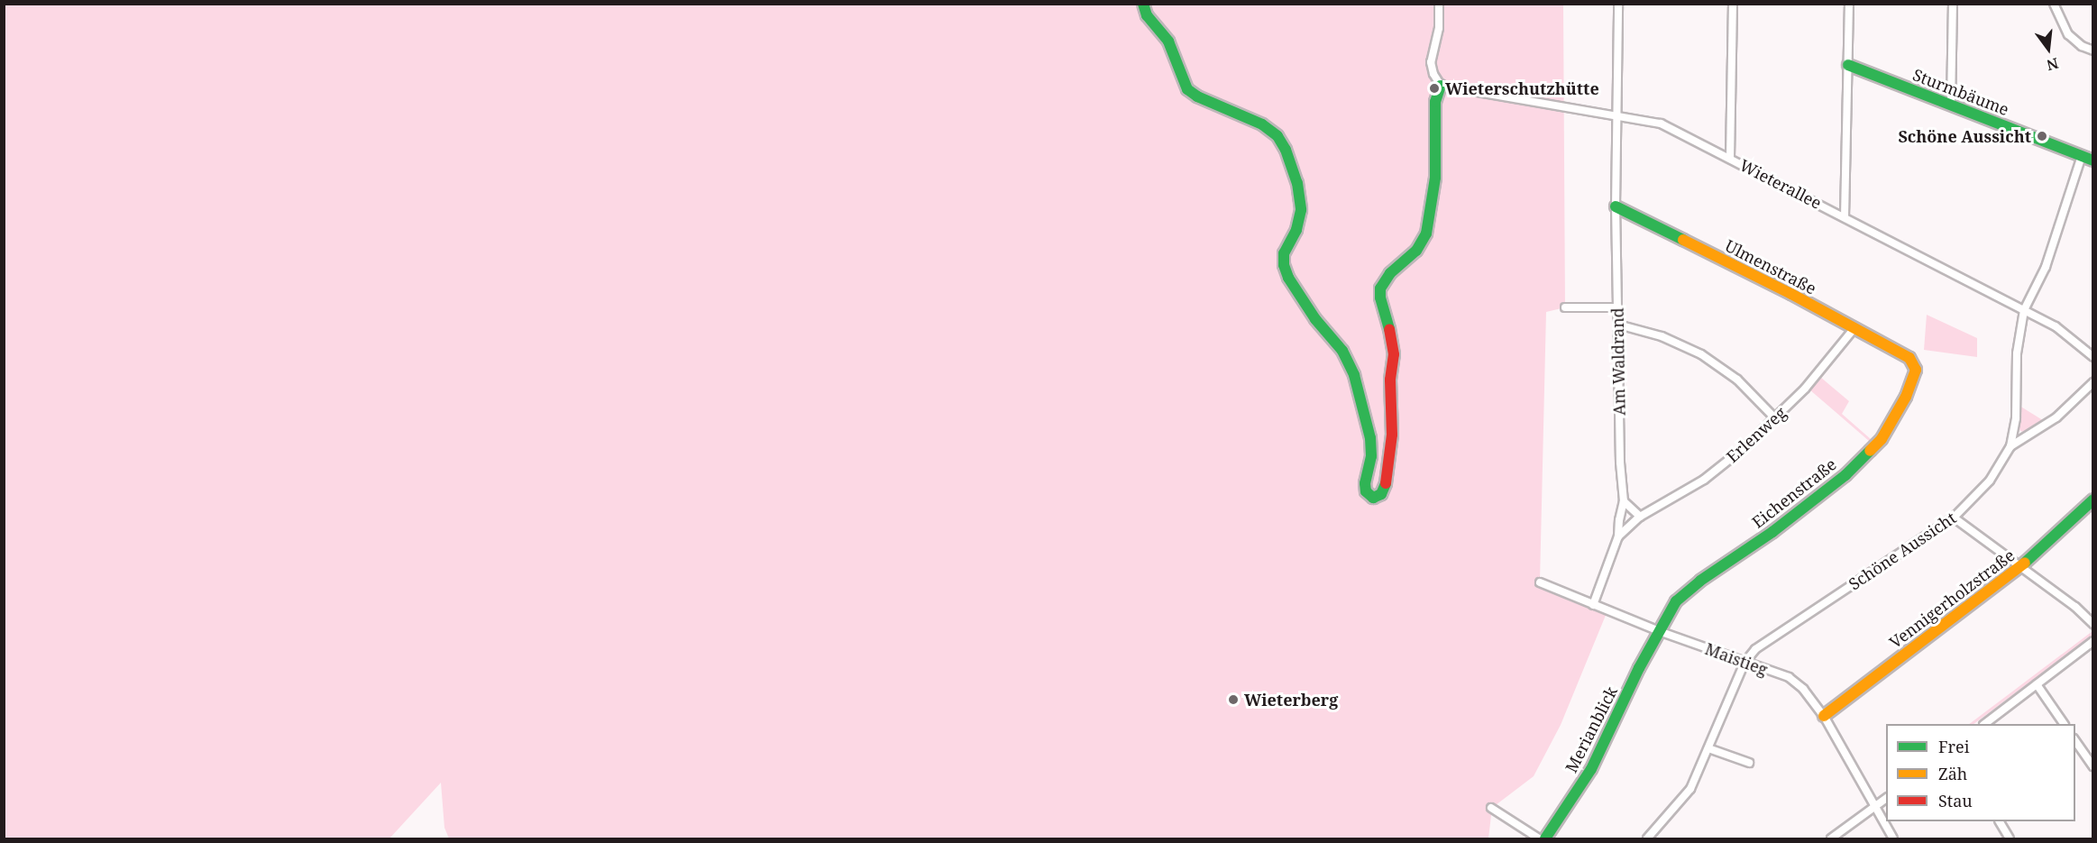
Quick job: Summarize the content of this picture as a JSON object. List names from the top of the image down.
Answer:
{
  "streets": {
    "street": [
      "Sturmbäume",
      "Wieterallee",
      "Ulmenstraße",
      "Am Waldrand",
      "Erlenweg",
      "Eichenstraße",
      "Schöne Aussicht",
      "Vennigerholzstraße",
      "Maistieg",
      "Merianblick"
    ]
  },
  "crossings": [
    ["Sturmbäume", "Schöne Aussicht"],
    ["Wieterallee", "Am Waldrand"],
    ["Wieterallee", "Schöne Aussicht"],
    ["Ulmenstraße", "Am Waldrand"],
    ["Ulmenstraße", "Erlenweg"],
    ["Ulmenstraße", "Eichenstraße"],
    ["Am Waldrand", "Erlenweg"],
    ["Am Waldrand", "Maistieg"],
    ["Eichenstraße", "Maistieg"],
    ["Eichenstraße", "Merianblick"],
    ["Schöne Aussicht", "Maistieg"],
    ["Vennigerholzstraße", "Maistieg"],
    ["Maistieg", "Merianblick"]
  ],
  "places": ["Wieterschutzhütte", "Schöne Aussicht", "Wieterberg"],
  "legend": ["Frei", "Zäh", "Stau"],
  "north": "bottom"
}
